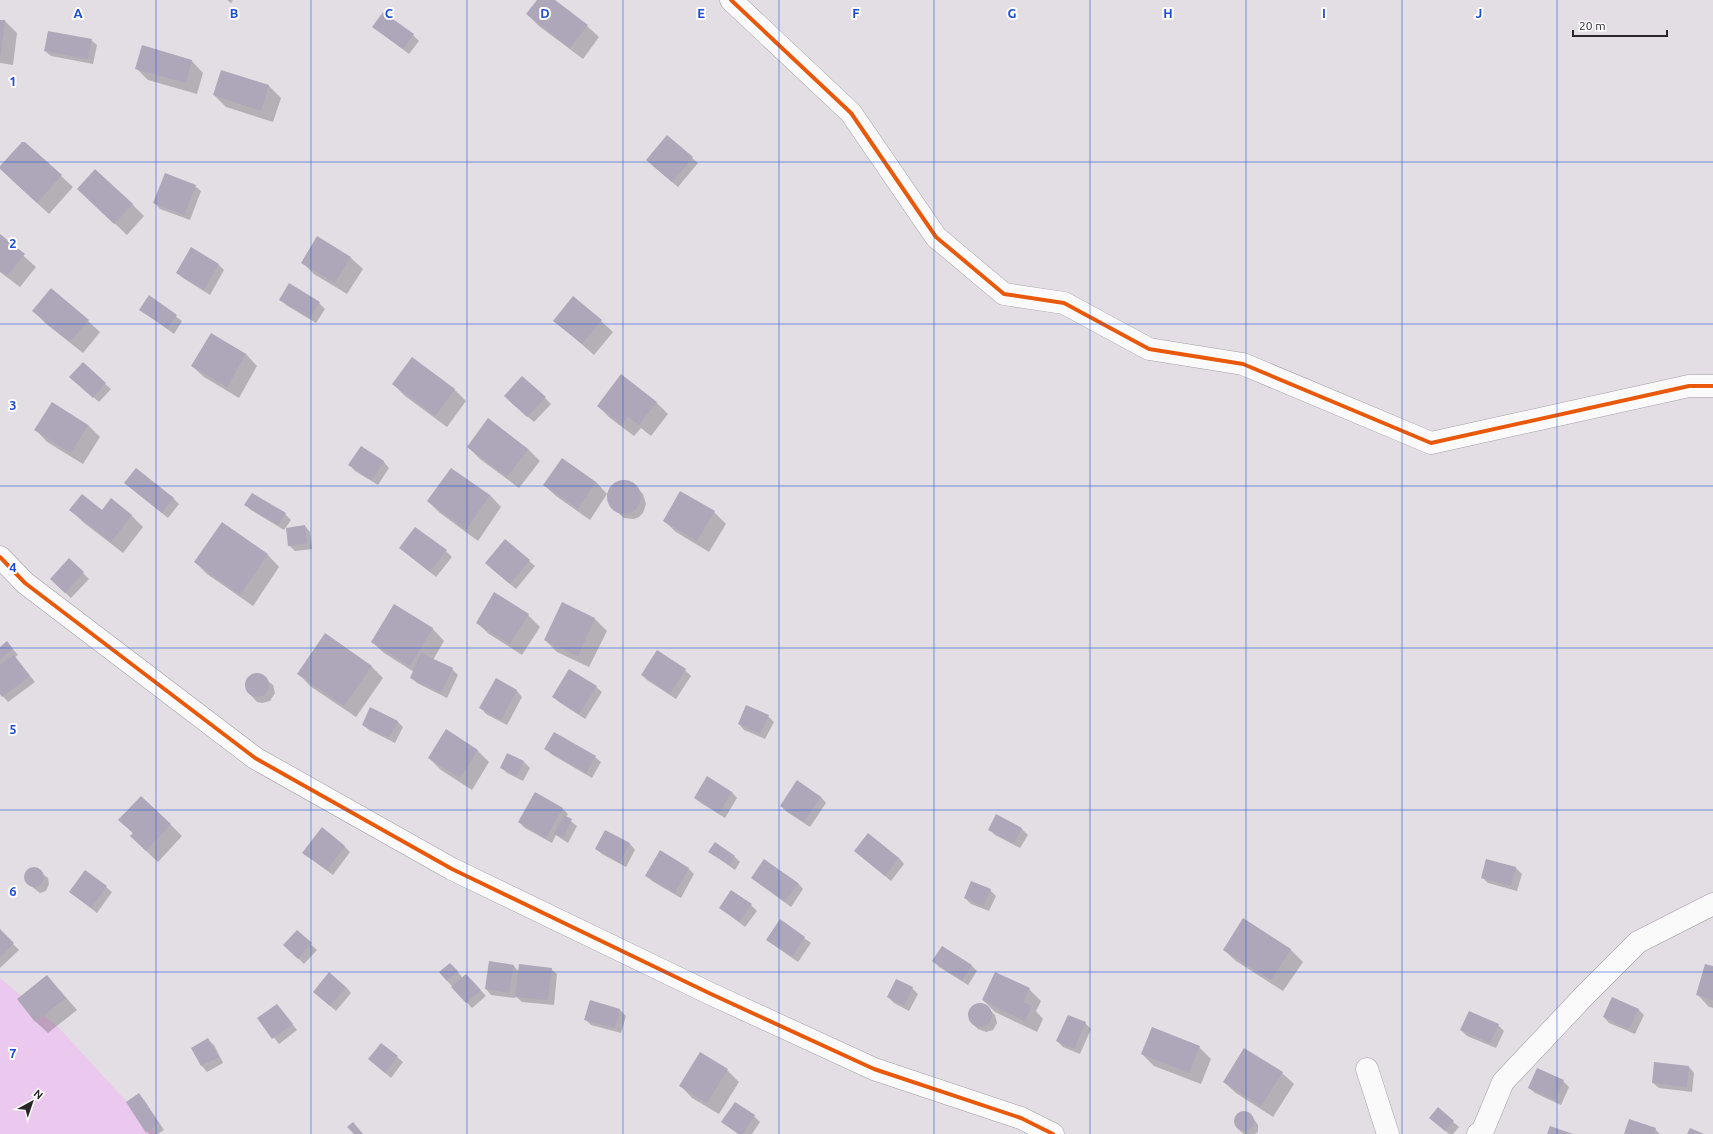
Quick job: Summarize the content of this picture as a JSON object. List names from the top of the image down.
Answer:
{
  "scale_bar": "20 m",
  "north": "top right",
  "grid": {
    "columns": [
      "A",
      "B",
      "C",
      "D",
      "E",
      "F",
      "G",
      "H",
      "I",
      "J"
    ],
    "rows": [
      "1",
      "2",
      "3",
      "4",
      "5",
      "6",
      "7"
    ]
  }
}
